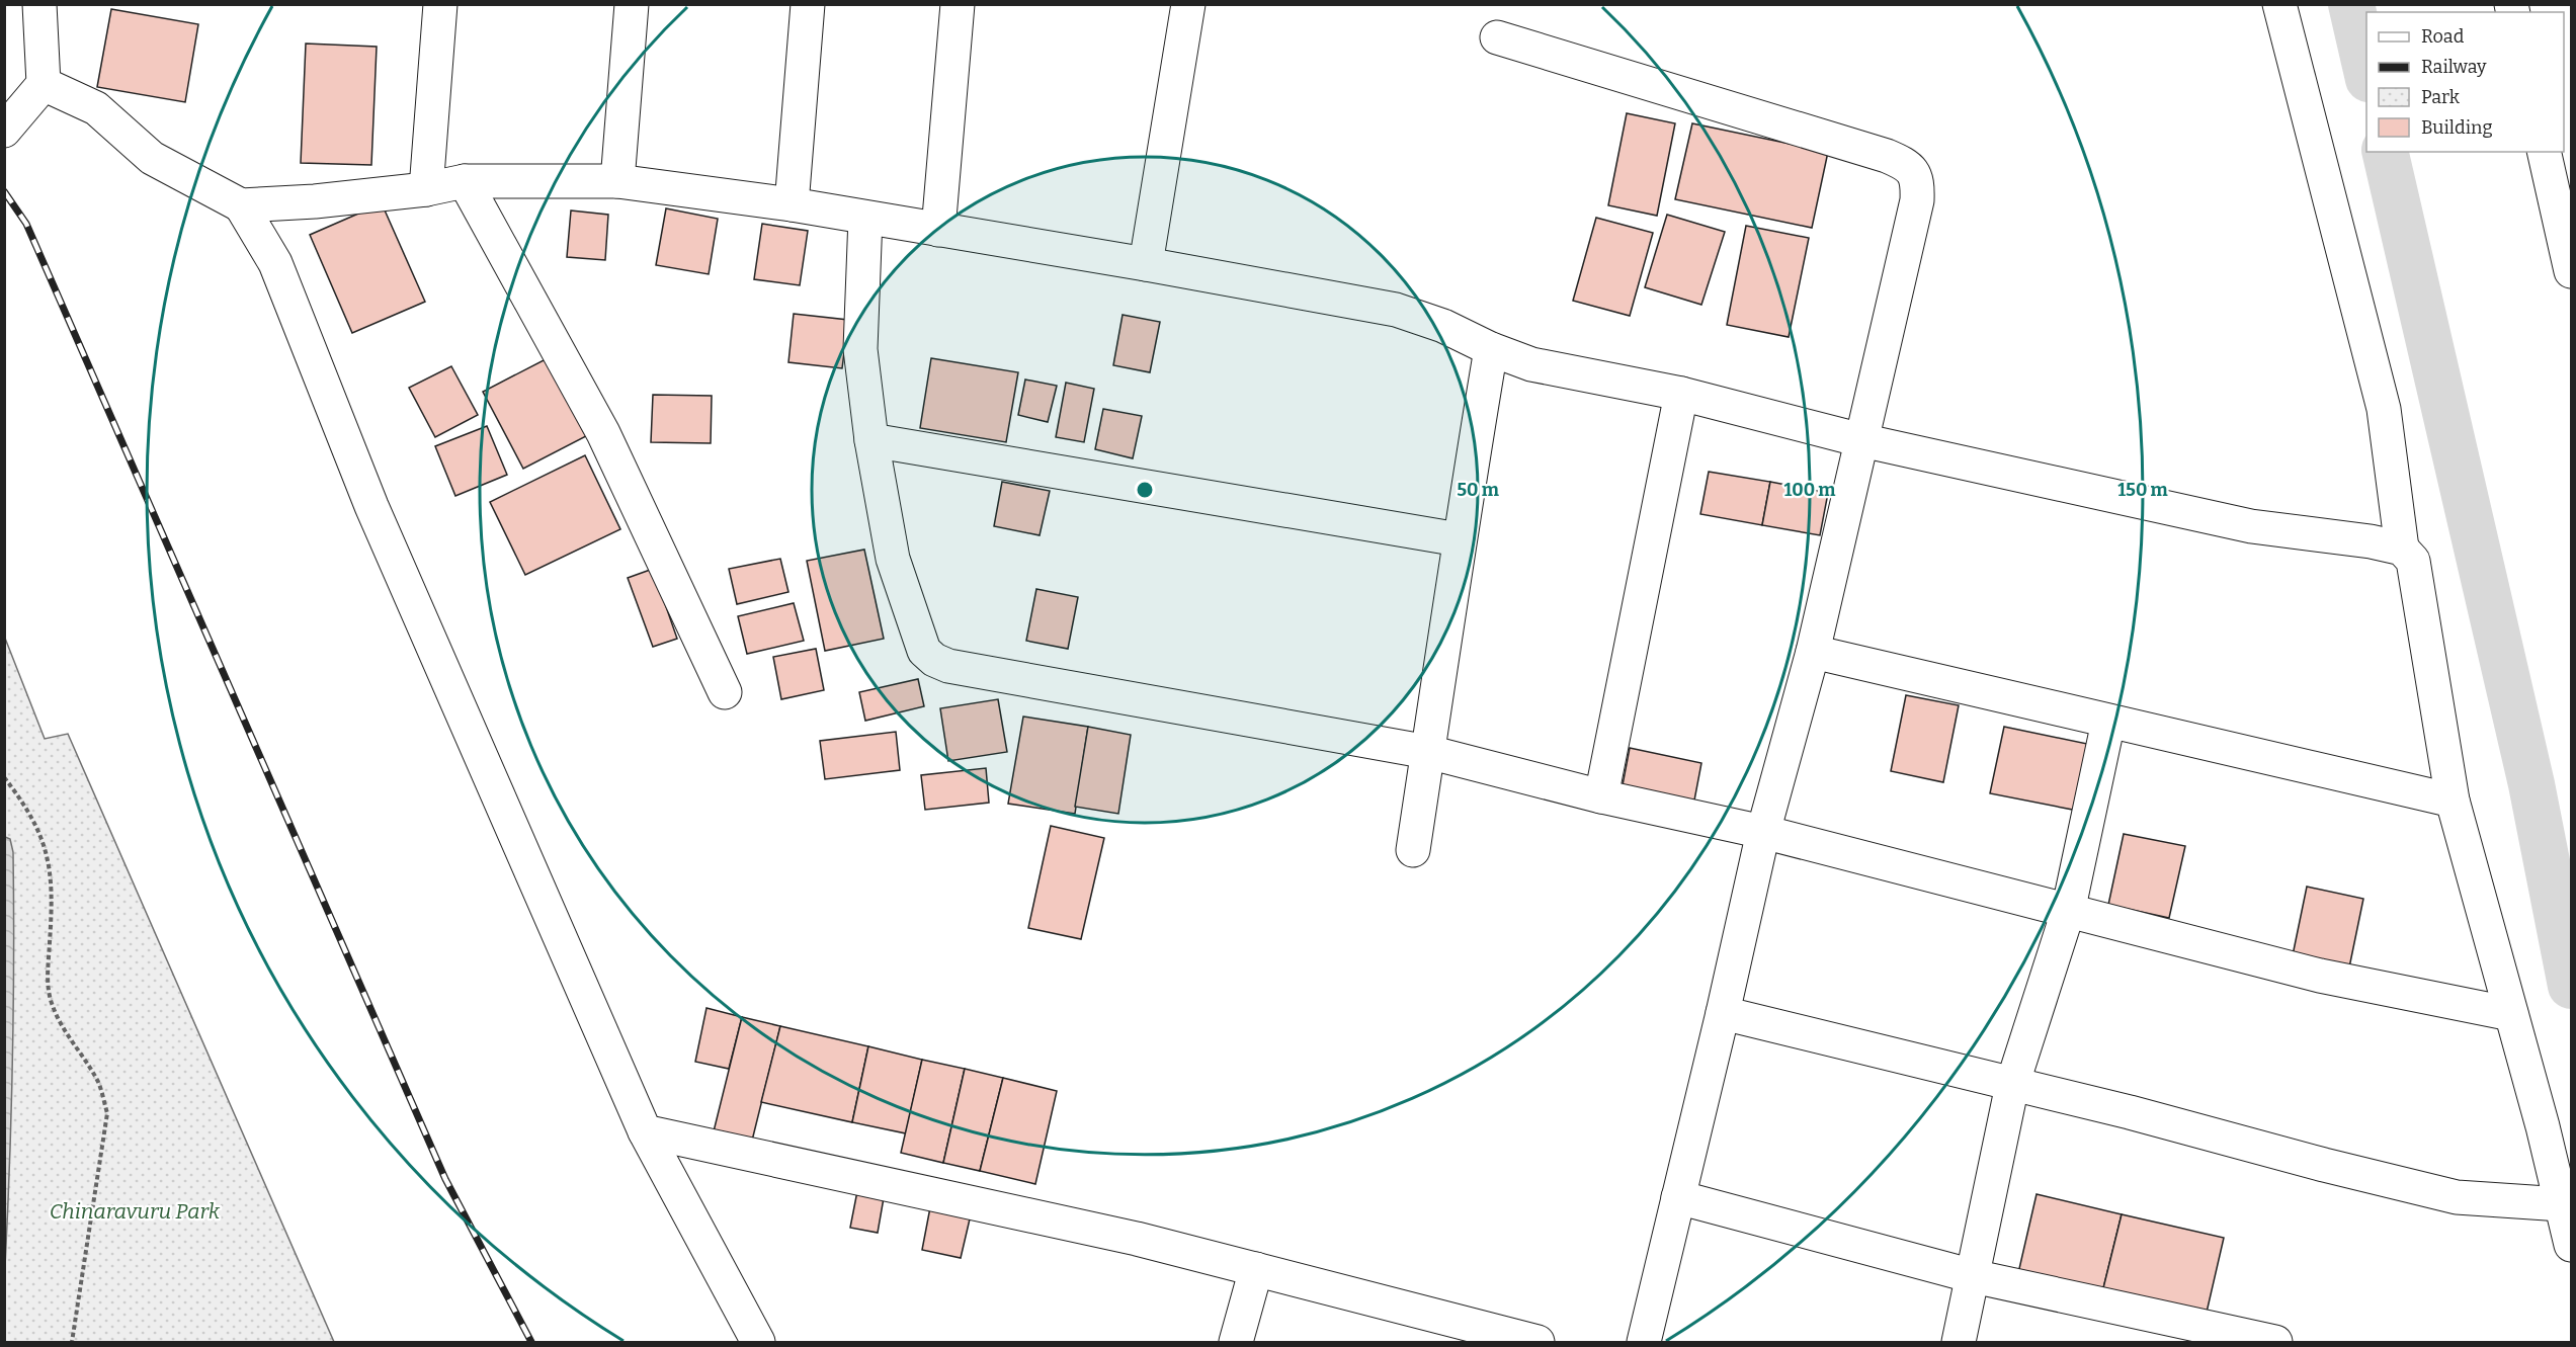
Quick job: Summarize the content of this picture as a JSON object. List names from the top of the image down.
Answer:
{
  "parks": ["Chinaravuru Park"],
  "legend": [
    "Road",
    "Railway",
    "Park",
    "Building"
  ],
  "rings": ["50 m", "100 m", "150 m"]
}
